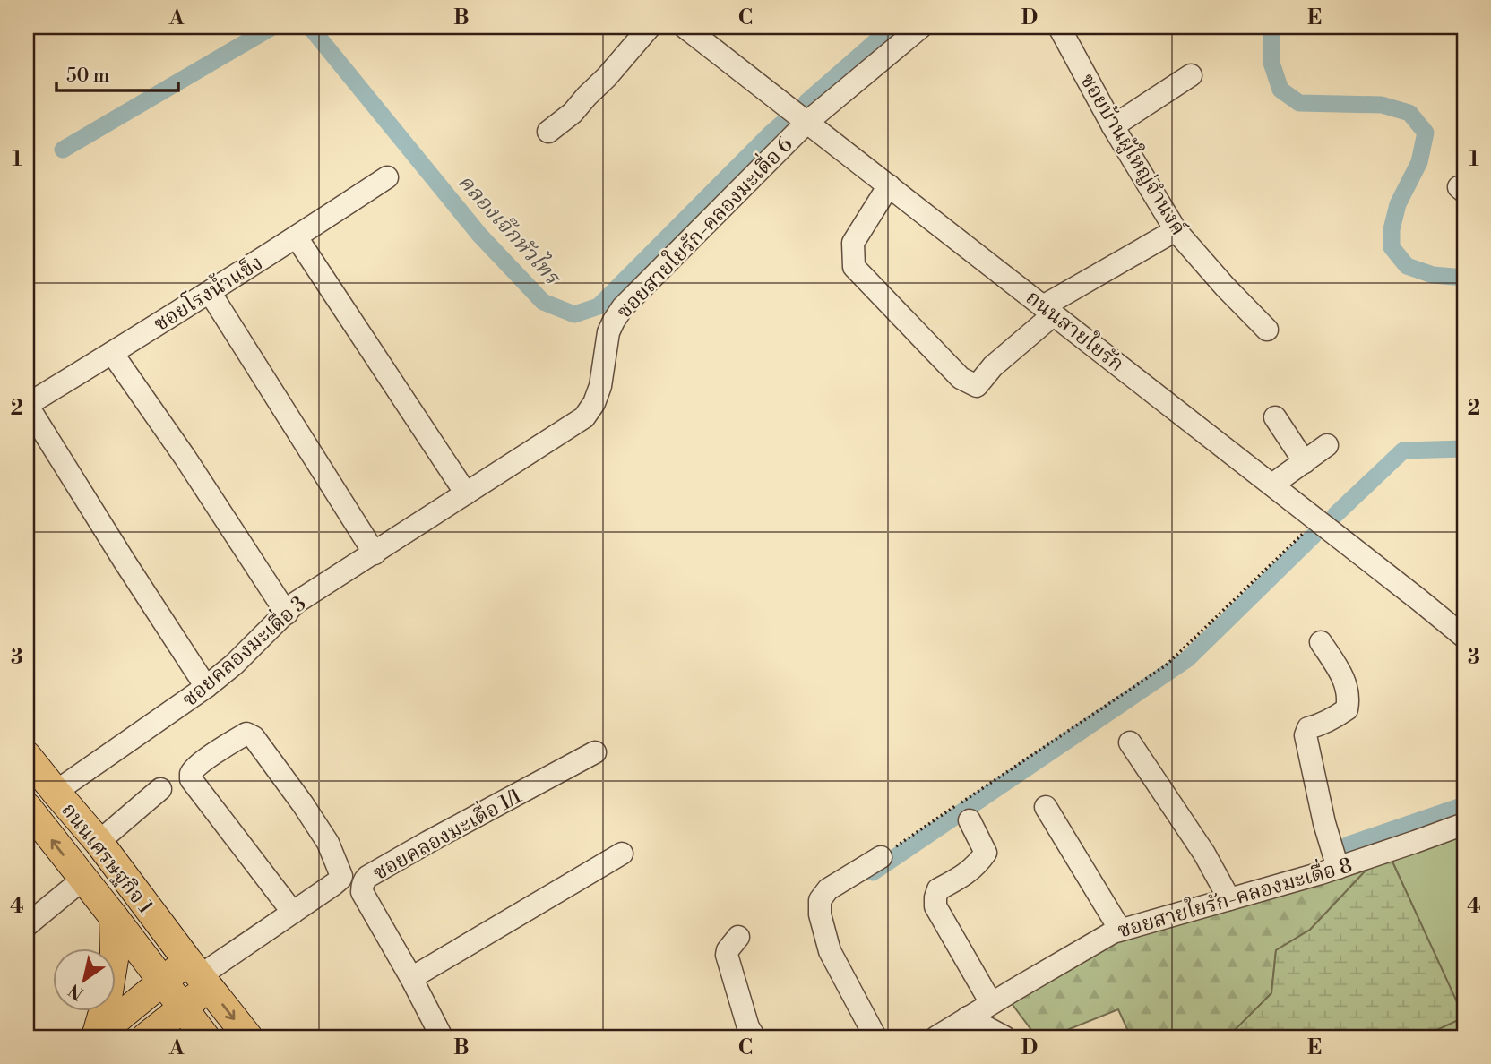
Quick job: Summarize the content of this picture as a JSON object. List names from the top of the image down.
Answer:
{
  "streets": {
    "main road": ["ถนนเศรษฐกิจ 1"],
    "street": [
      "ซอยบ้านผู้ใหญ่จำนงค์",
      "ซอยสายใยรัก-คลองมะเดื่อ 6",
      "ซอยโรงน้ำแข็ง",
      "ถนนสายใยรัก",
      "ซอยคลองมะเดื่อ 3",
      "ซอยคลองมะเดื่อ 1/1",
      "ซอยสายใยรัก-คลองมะเดื่อ 8"
    ]
  },
  "crossings": [
    ["ซอยสายใยรัก-คลองมะเดื่อ 6", "ถนนสายใยรัก"],
    ["ซอยสายใยรัก-คลองมะเดื่อ 6", "ซอยคลองมะเดื่อ 3"],
    ["ซอยคลองมะเดื่อ 3", "ถนนเศรษฐกิจ 1"]
  ],
  "water": ["คลองเจ๊กหัวไทร"],
  "scale_bar": "50 m",
  "north": "bottom left",
  "grid": {
    "columns": [
      "A",
      "B",
      "C",
      "D",
      "E"
    ],
    "rows": [
      "1",
      "2",
      "3",
      "4"
    ]
  }
}
